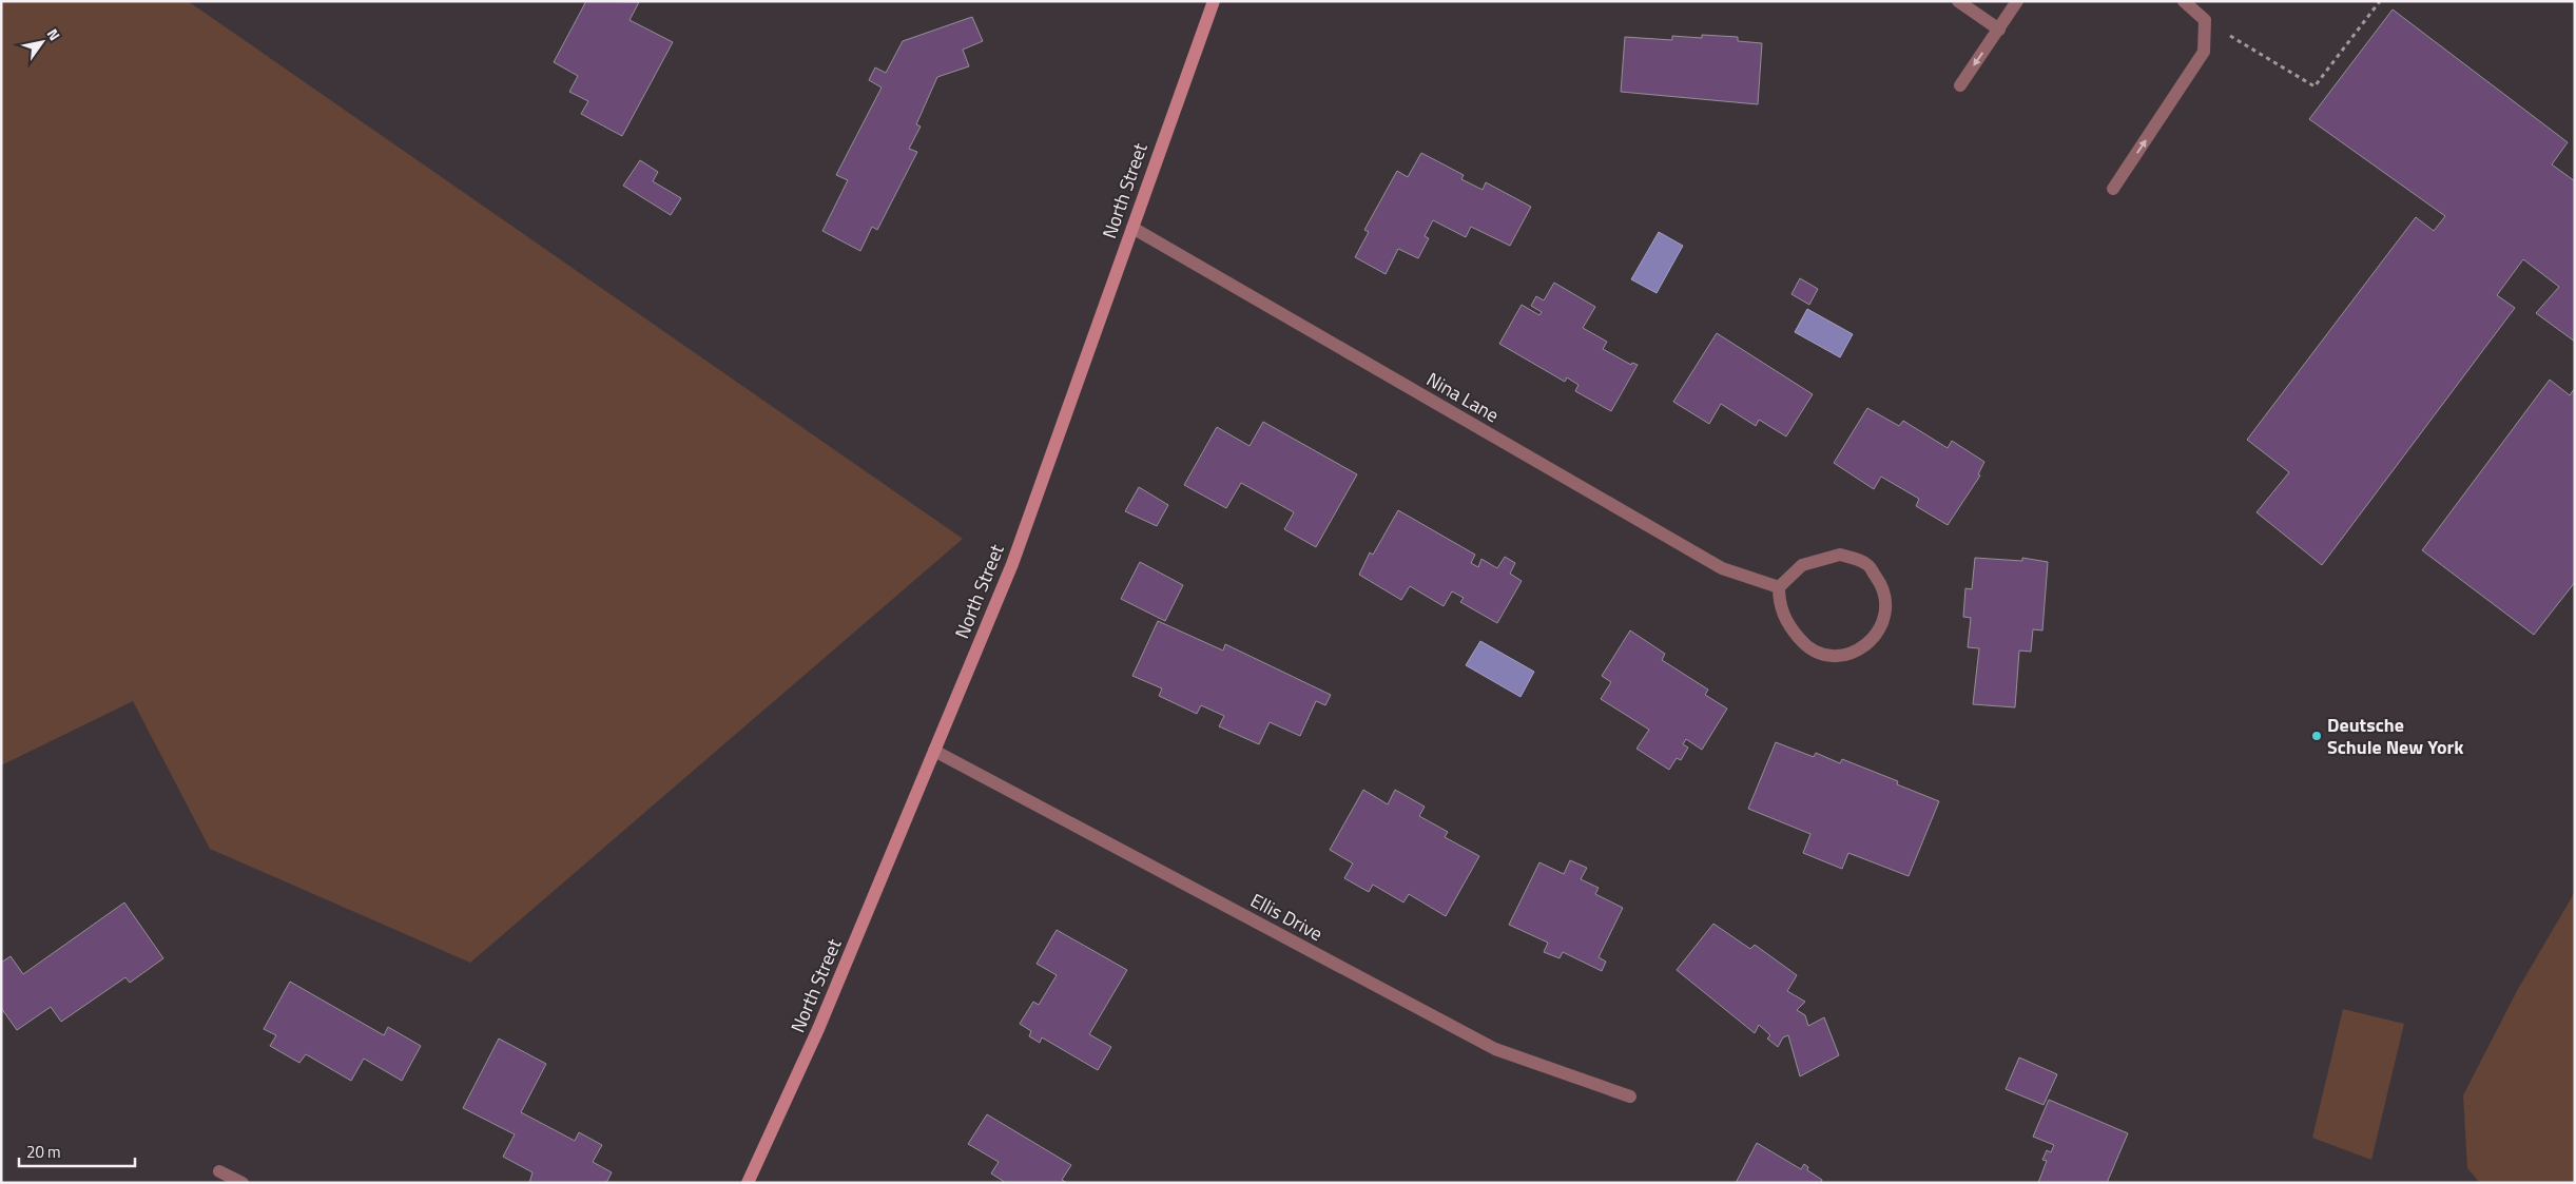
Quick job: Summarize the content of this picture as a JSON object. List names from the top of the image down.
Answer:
{
  "streets": {
    "main road": ["North Street"],
    "street": ["Nina Lane", "Ellis Drive"]
  },
  "crossings": [
    ["North Street", "Nina Lane"],
    ["North Street", "Ellis Drive"]
  ],
  "places": ["Deutsche Schule New York"],
  "scale_bar": "20 m",
  "north": "top right"
}
